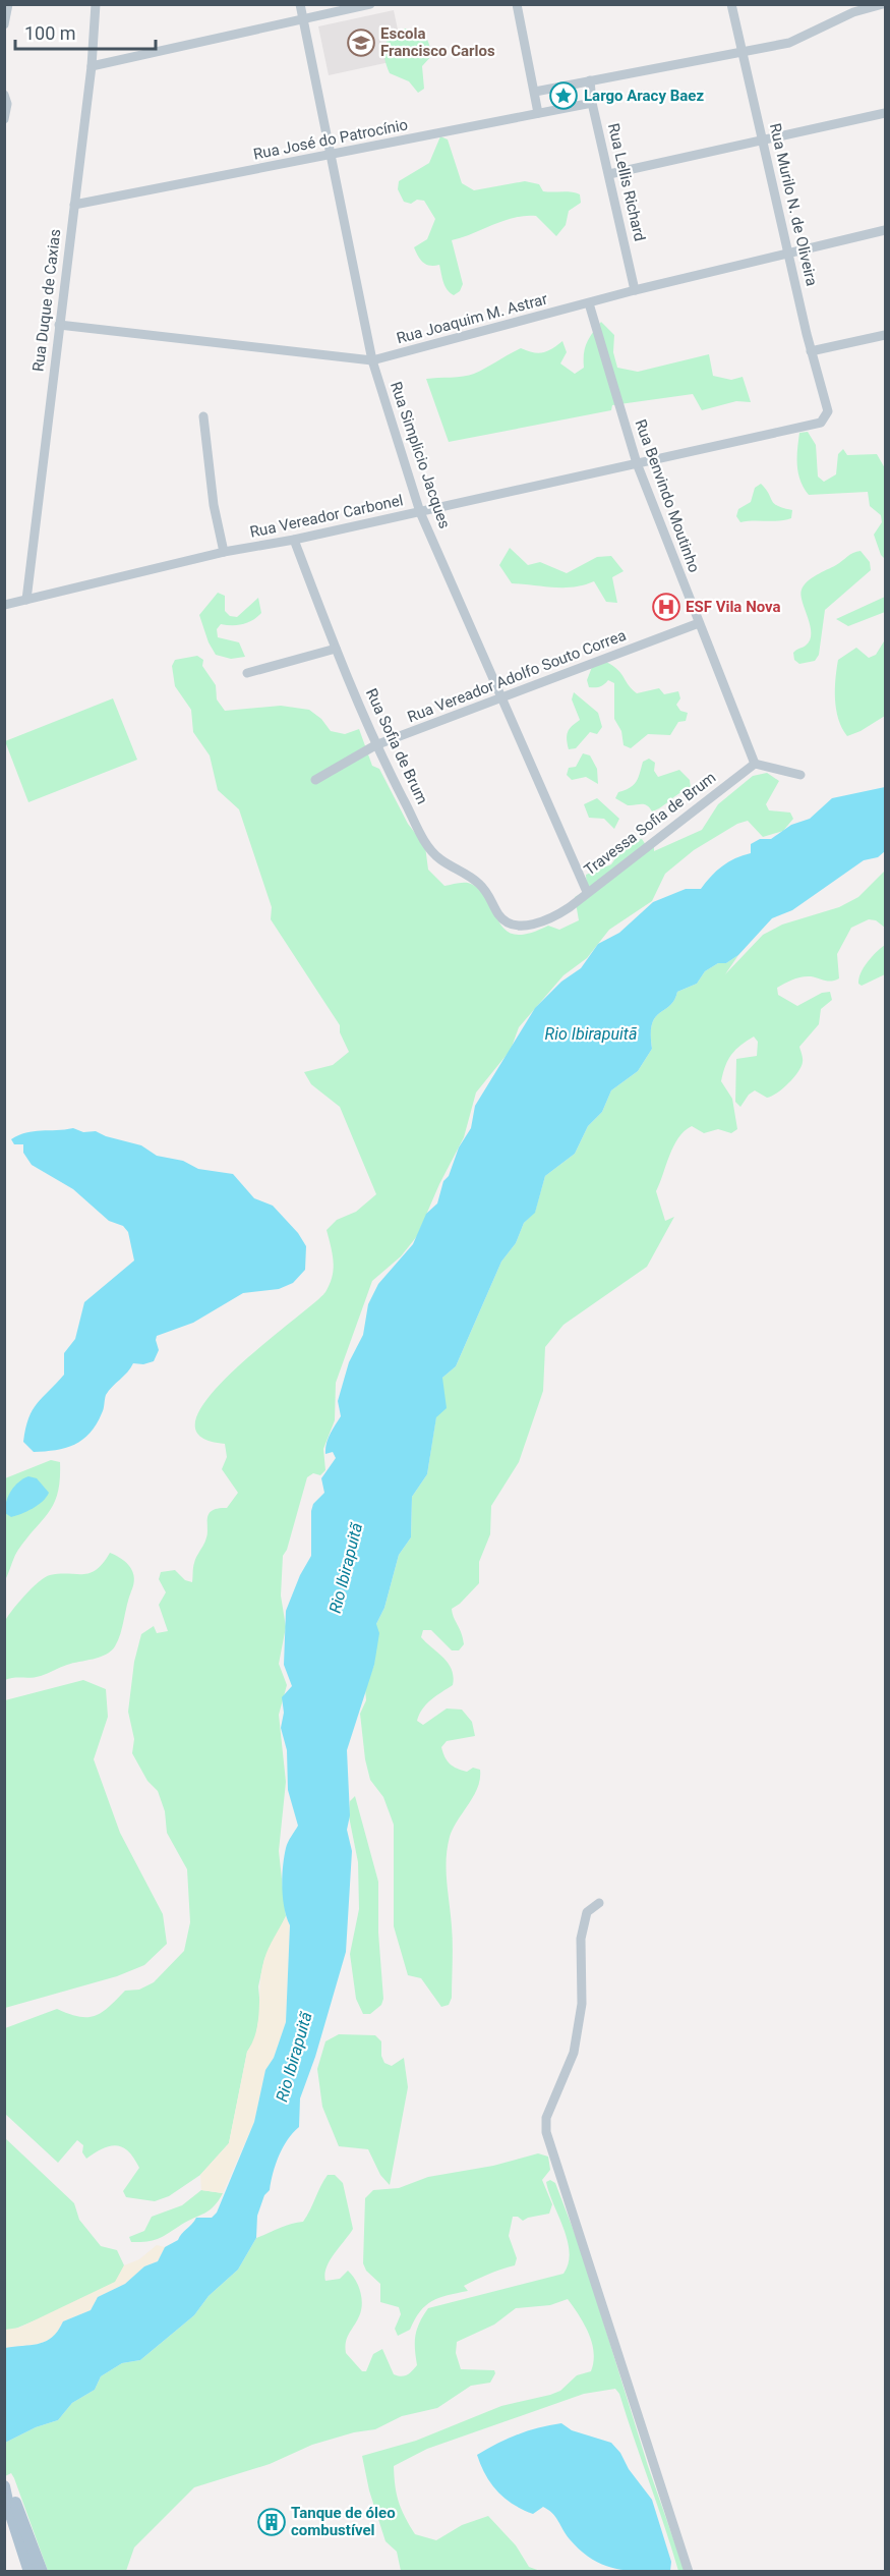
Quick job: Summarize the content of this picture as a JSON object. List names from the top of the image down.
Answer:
{
  "streets": {
    "street": [
      "Rua José do Patrocínio",
      "Rua Lellis Richard",
      "Rua Murilo N. de Oliveira",
      "Rua Duque de Caxias",
      "Rua Joaquim M. Astrar",
      "Rua Simplicio Jacques",
      "Rua Benvindo Moutinho",
      "Rua Vereador Carbonel",
      "Rua Vereador Adolfo Souto Correa",
      "Rua Sofia de Brum",
      "Travessa Sofia de Brum"
    ]
  },
  "crossings": [
    ["Rua José do Patrocínio", "Rua Lellis Richard"],
    ["Rua José do Patrocínio", "Rua Duque de Caxias"],
    ["Rua José do Patrocínio", "Rua Simplicio Jacques"],
    ["Rua Lellis Richard", "Rua Joaquim M. Astrar"],
    ["Rua Murilo N. de Oliveira", "Rua Joaquim M. Astrar"],
    ["Rua Murilo N. de Oliveira", "Rua Vereador Carbonel"],
    ["Rua Duque de Caxias", "Rua Joaquim M. Astrar"],
    ["Rua Duque de Caxias", "Rua Vereador Carbonel"],
    ["Rua Joaquim M. Astrar", "Rua Simplicio Jacques"],
    ["Rua Joaquim M. Astrar", "Rua Benvindo Moutinho"],
    ["Rua Simplicio Jacques", "Rua Vereador Carbonel"],
    ["Rua Simplicio Jacques", "Rua Vereador Adolfo Souto Correa"],
    ["Rua Simplicio Jacques", "Travessa Sofia de Brum"],
    ["Rua Benvindo Moutinho", "Rua Vereador Carbonel"],
    ["Rua Benvindo Moutinho", "Rua Vereador Adolfo Souto Correa"],
    ["Rua Benvindo Moutinho", "Travessa Sofia de Brum"],
    ["Rua Vereador Carbonel", "Rua Sofia de Brum"],
    ["Rua Vereador Adolfo Souto Correa", "Rua Sofia de Brum"],
    ["Rua Sofia de Brum", "Travessa Sofia de Brum"]
  ],
  "water": ["Rio Ibirapuitã"],
  "places": {
    "school or university": ["Escola Francisco Carlos"],
    "place": ["Largo Aracy Baez"],
    "hospital": ["ESF Vila Nova"],
    "building": ["Tanque de óleo combustível"]
  },
  "scale_bar": "100 m"
}
